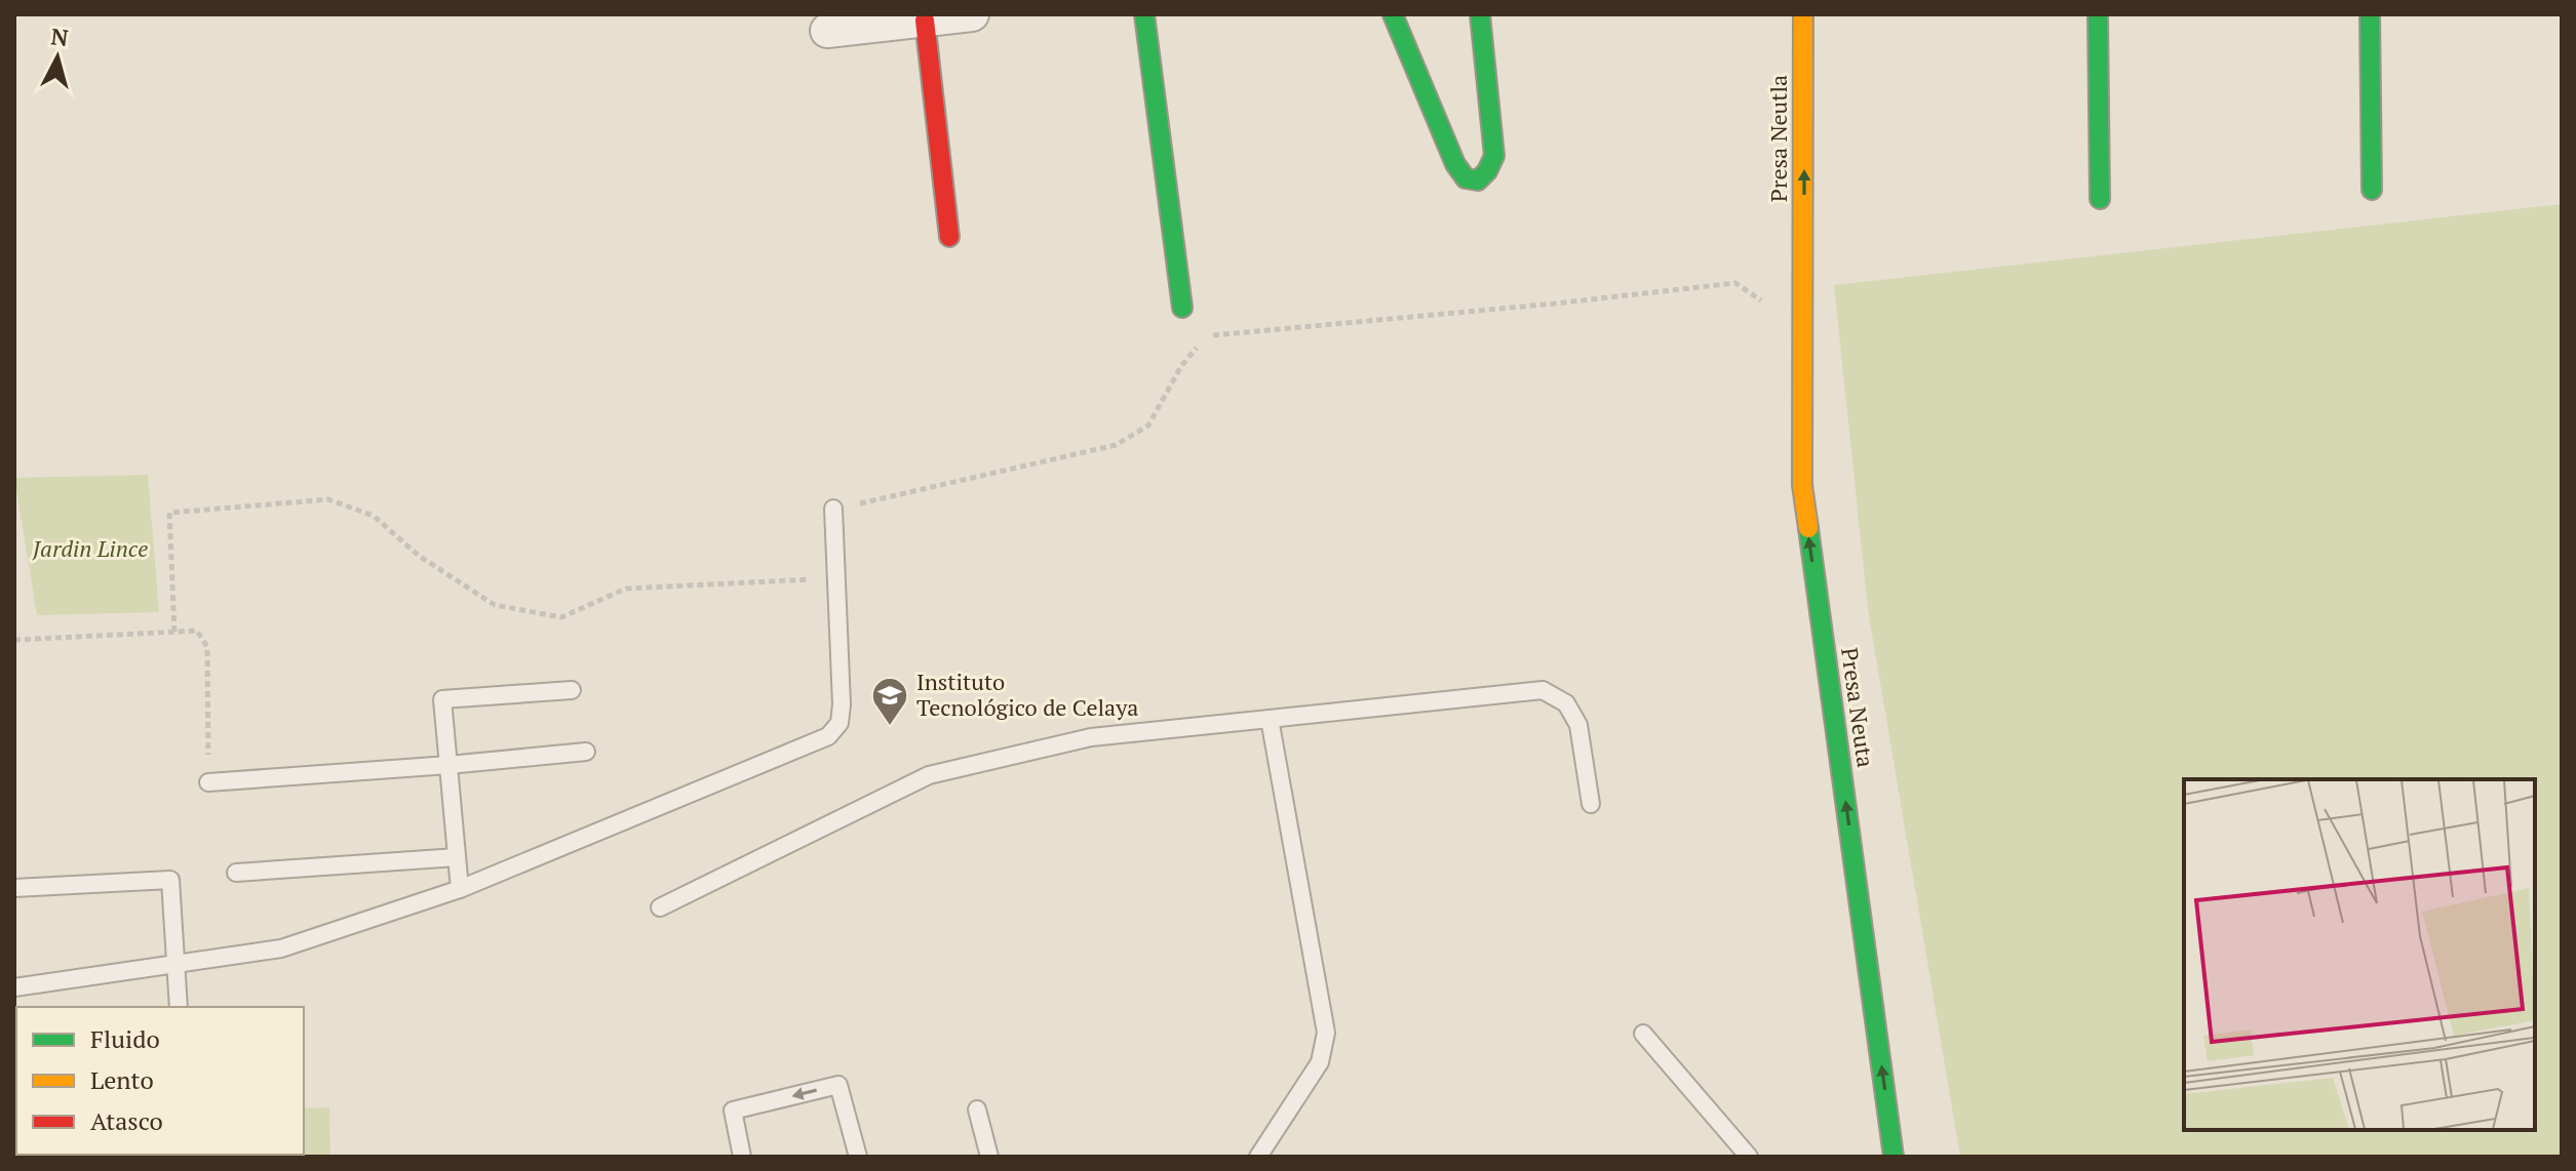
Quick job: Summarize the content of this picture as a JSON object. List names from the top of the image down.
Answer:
{
  "streets": {
    "street": ["Presa Neutla", "Presa Neuta"]
  },
  "crossings": [
    ["Presa Neutla", "Presa Neuta"]
  ],
  "one_way": ["Presa Neutla", "Presa Neuta"],
  "parks": ["Jardin Lince"],
  "places": {
    "school or university": ["Instituto Tecnológico de Celaya"]
  },
  "legend": ["Fluido", "Lento", "Atasco"],
  "north": "top"
}
